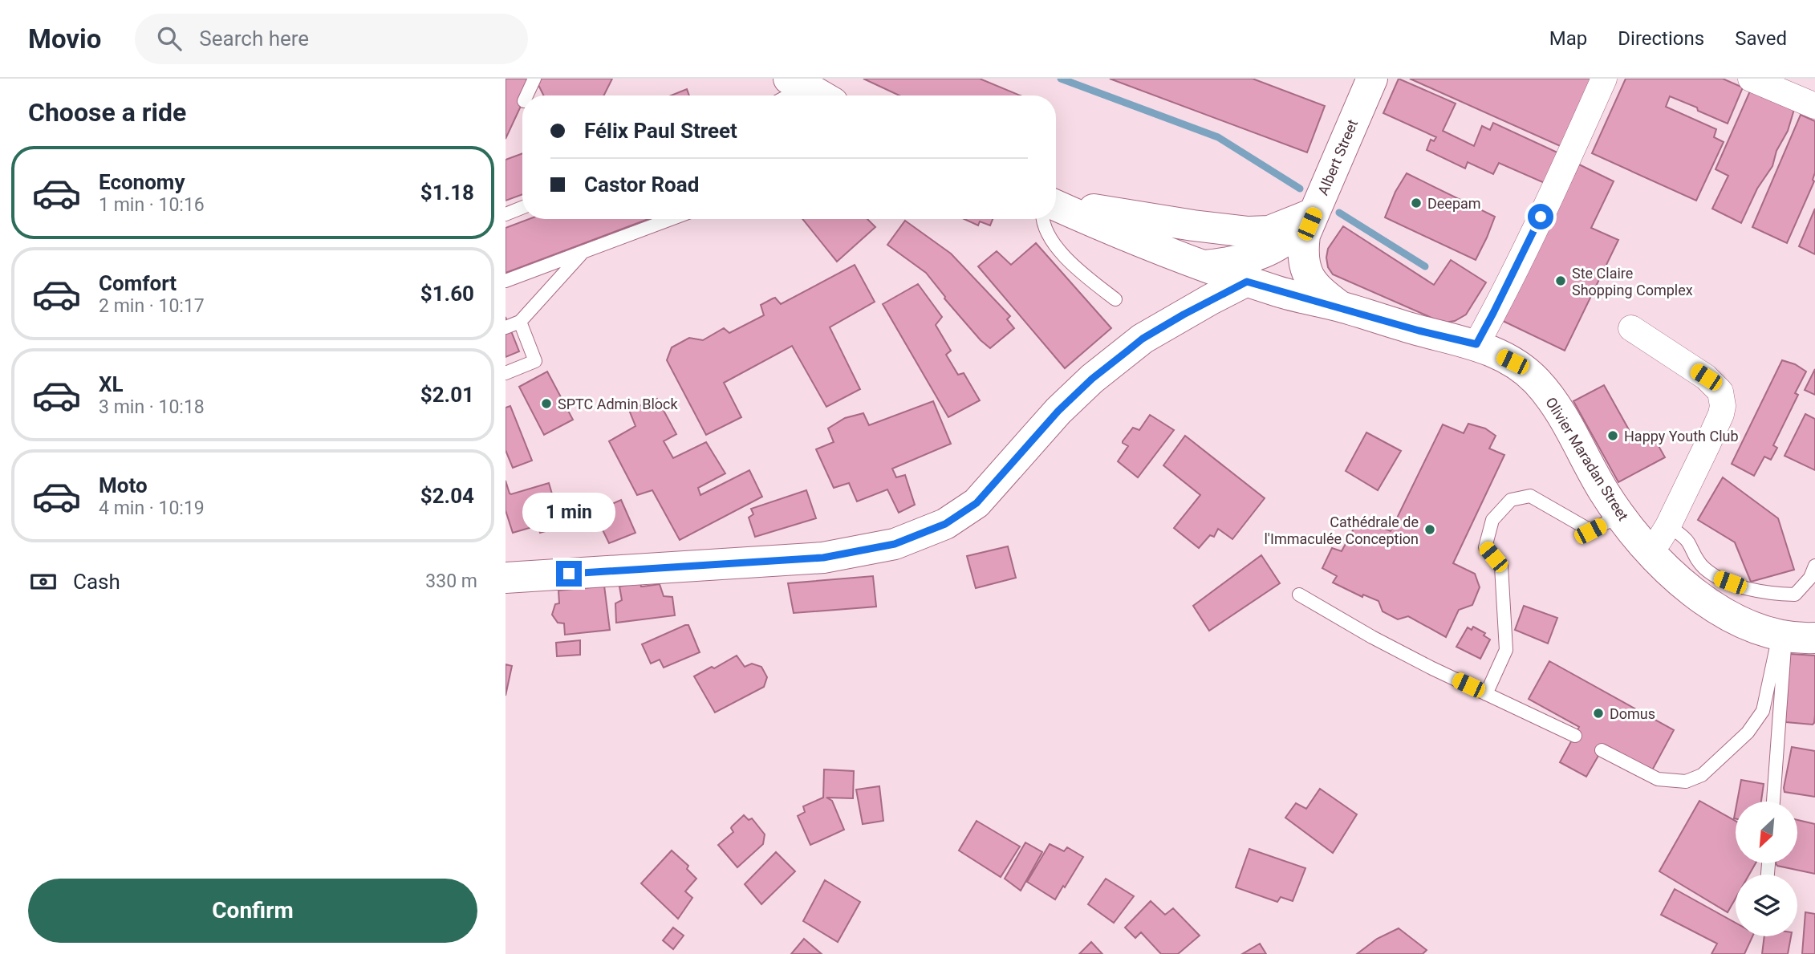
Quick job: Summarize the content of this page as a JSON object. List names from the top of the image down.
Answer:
{
  "streets": {
    "main road": ["Albert Street", "Olivier Maradan Street"]
  },
  "places": [
    "Deepam",
    "Ste Claire Shopping Complex",
    "SPTC Admin Block",
    "Happy Youth Club",
    "Cathédrale de l'Immaculée Conception",
    "Domus"
  ],
  "north": "bottom left",
  "page": {
    "header": "Movio",
    "search": "Search here",
    "nav": ["Map", "Directions", "Saved"],
    "heading": "Choose a ride",
    "banner": ["Félix Paul Street", "Castor Road"],
    "list": [
      {
        "name": "Economy",
        "note": "1 min · 10:16",
        "value": "$1.18"
      },
      {
        "name": "Comfort",
        "note": "2 min · 10:17",
        "value": "$1.60"
      },
      {
        "name": "XL",
        "note": "3 min · 10:18",
        "value": "$2.01"
      },
      {
        "name": "Moto",
        "note": "4 min · 10:19",
        "value": "$2.04"
      }
    ],
    "bubble": "1 min",
    "pay": ["Cash", "330 m"],
    "buttons": "Confirm"
  }
}
